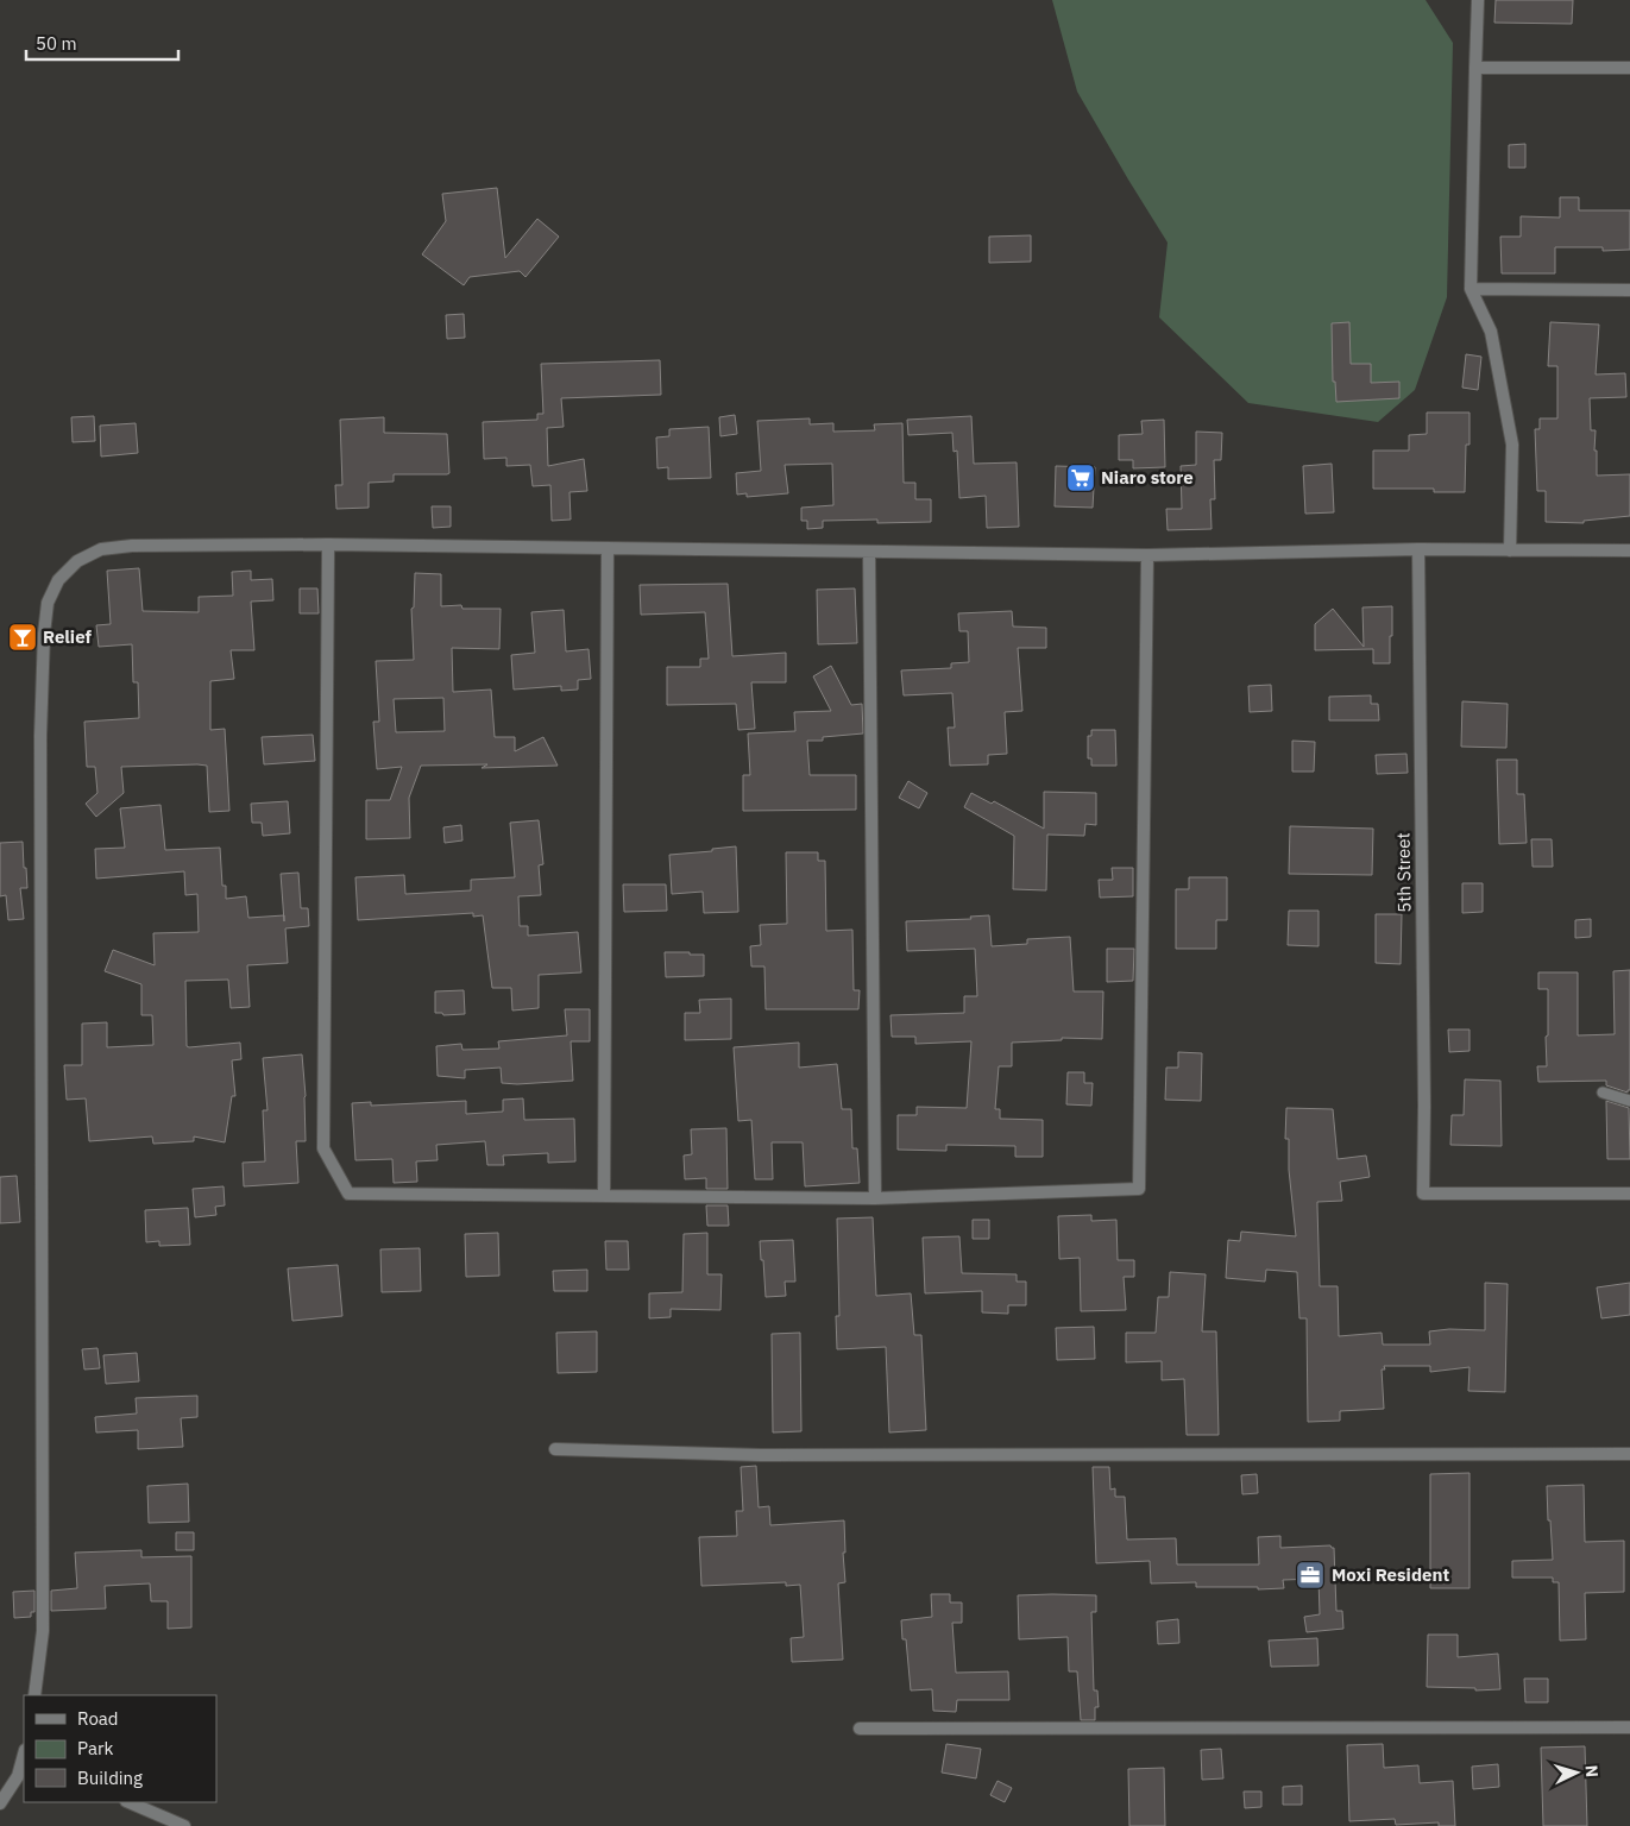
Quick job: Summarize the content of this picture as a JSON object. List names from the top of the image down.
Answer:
{
  "streets": {
    "street": ["5th Street"]
  },
  "places": {
    "supermarket": ["Niaro store"],
    "bar": ["Relief"],
    "office": ["Moxi Resident"]
  },
  "legend": ["Road", "Park", "Building"],
  "scale_bar": "50 m",
  "north": "right"
}
